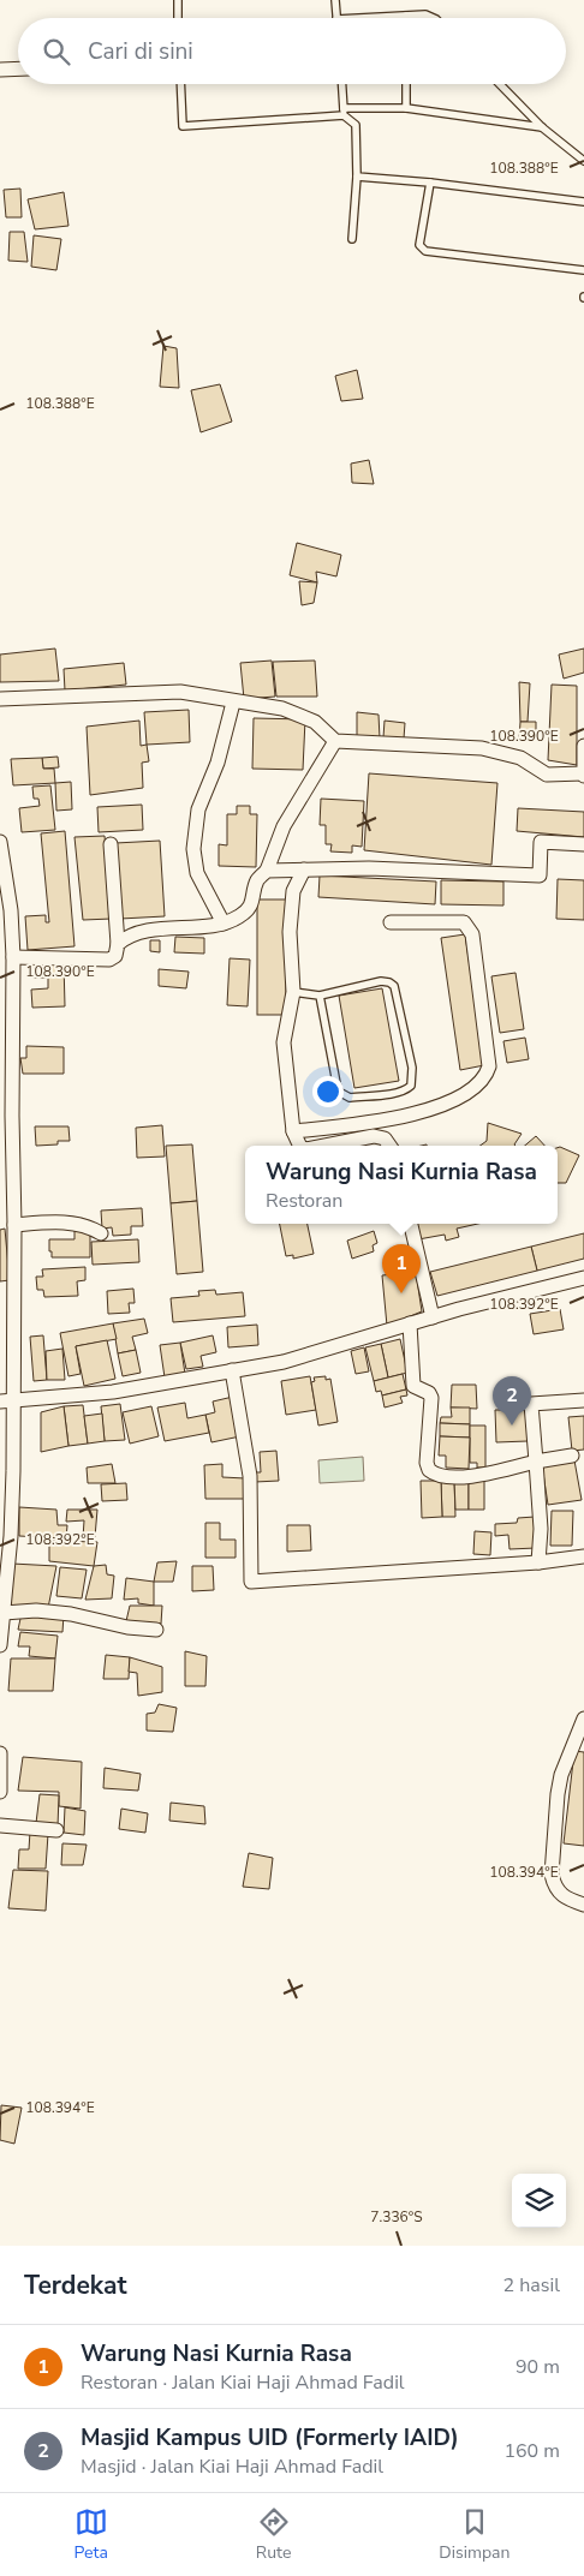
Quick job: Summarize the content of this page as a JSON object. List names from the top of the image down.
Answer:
{
  "page": {
    "search": "Cari di sini",
    "popup": ["Warung Nasi Kurnia Rasa", "Restoran"],
    "pins": ["1", "2"],
    "heading": ["Terdekat", "2 hasil"],
    "list": [
      {
        "mark": "1",
        "name": "Warung Nasi Kurnia Rasa",
        "note": "Restoran · Jalan Kiai Haji Ahmad Fadil",
        "value": "90 m"
      },
      {
        "mark": "2",
        "name": "Masjid Kampus UID (Formerly IAID)",
        "note": "Masjid · Jalan Kiai Haji Ahmad Fadil",
        "value": "160 m"
      }
    ],
    "nav": ["Peta", "Rute", "Disimpan"]
  },
  "coordinates": [
    "108.388°E",
    "108.390°E",
    "108.392°E",
    "108.394°E",
    "7.336°S"
  ]
}
